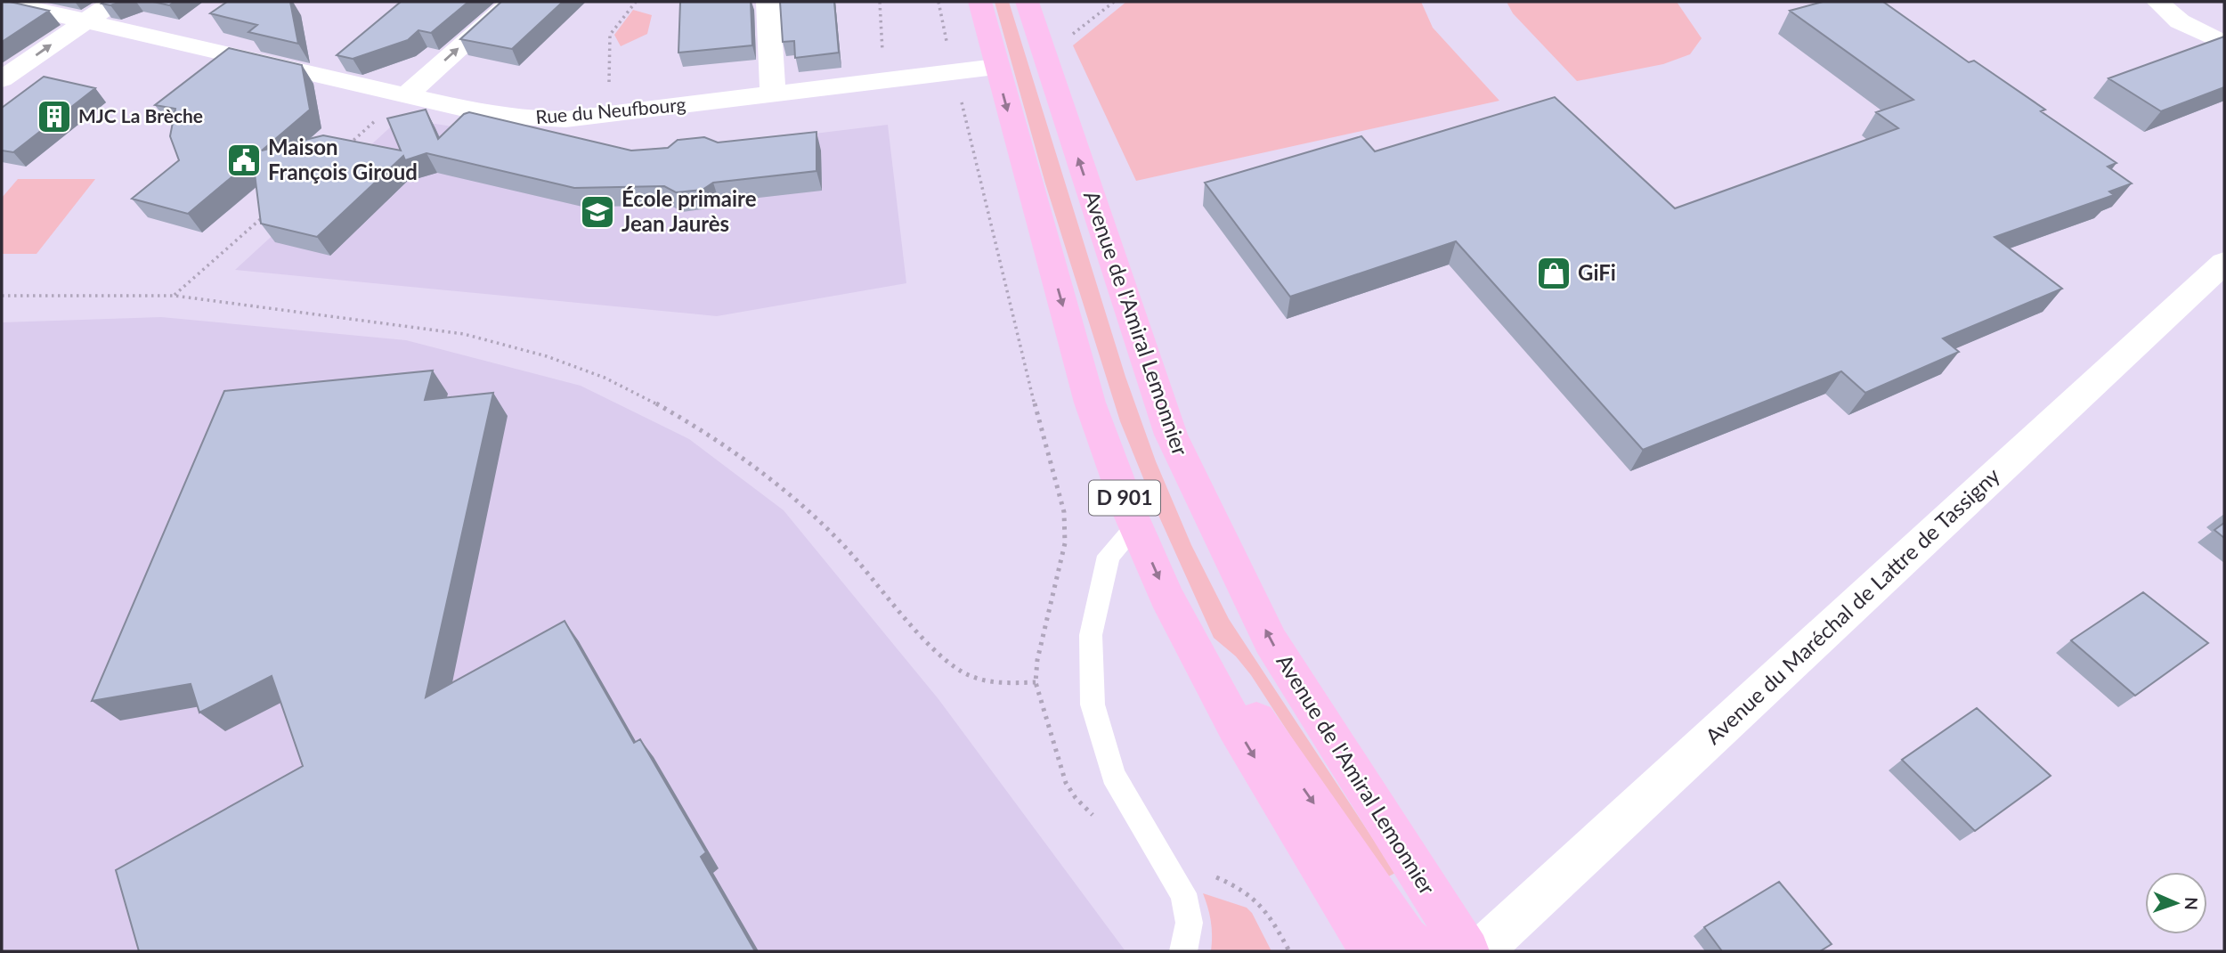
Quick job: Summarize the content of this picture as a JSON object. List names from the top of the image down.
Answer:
{
  "streets": {
    "main road": ["Avenue de l'Amiral Lemonnier", "D 901"],
    "street": ["Rue du Neufbourg", "Avenue du Maréchal de Lattre de Tassigny"]
  },
  "crossings": [
    ["Rue du Neufbourg", "Avenue de l'Amiral Lemonnier"]
  ],
  "places": {
    "building": ["MJC La Brèche"],
    "public building": ["Maison François Giroud"],
    "school or university": ["École primaire Jean Jaurès"],
    "shop": ["GiFi"]
  },
  "north": "right"
}
